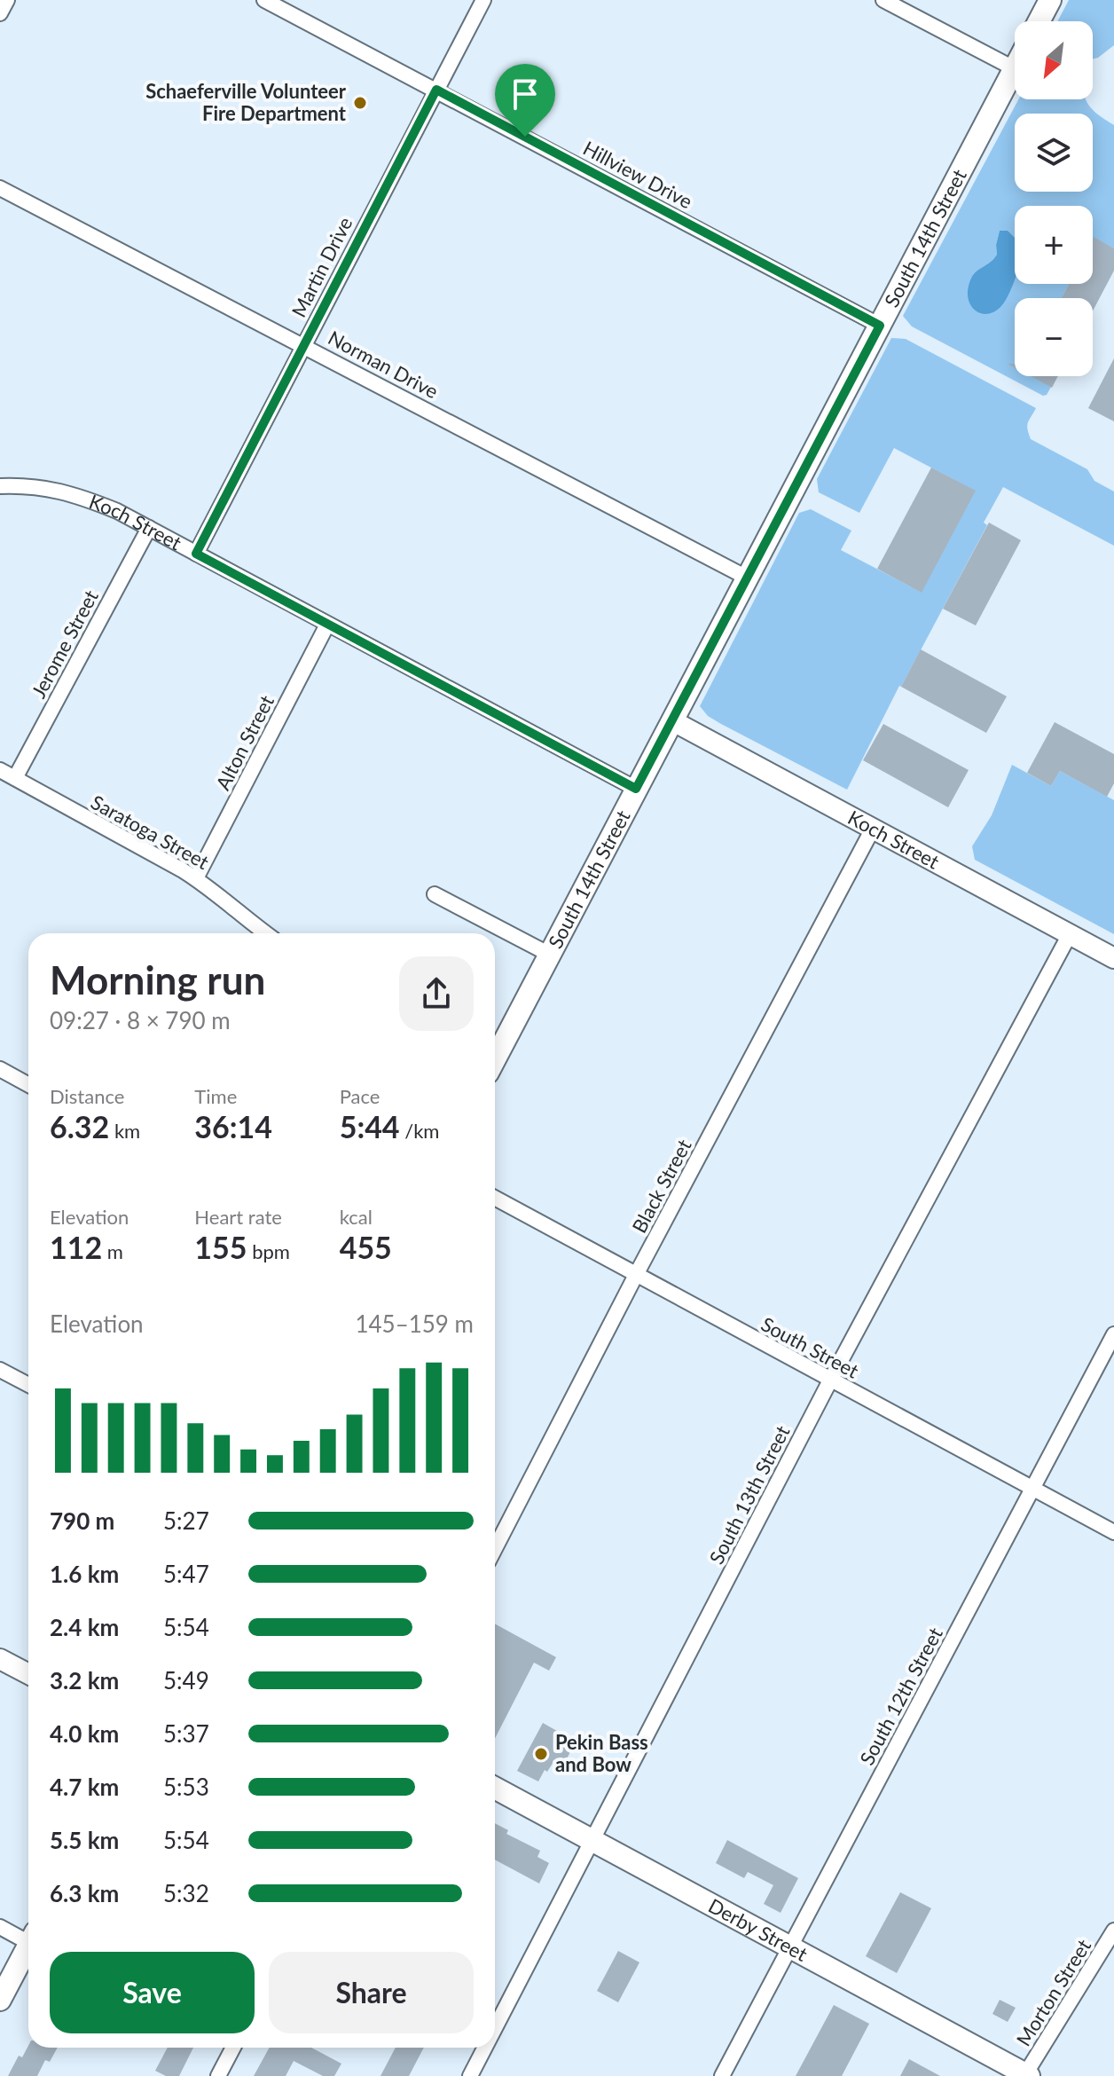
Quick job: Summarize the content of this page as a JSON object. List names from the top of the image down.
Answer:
{
  "streets": {
    "main road": ["South 14th Street", "Derby Street"],
    "street": [
      "Hillview Drive",
      "Martin Drive",
      "Norman Drive",
      "Koch Street",
      "Jerome Street",
      "Alton Street",
      "Saratoga Street",
      "Black Street",
      "South Street",
      "South 13th Street",
      "South 12th Street",
      "Morton Street"
    ]
  },
  "crossings": [
    ["Hillview Drive", "South 14th Street"],
    ["Hillview Drive", "Martin Drive"],
    ["South 14th Street", "Norman Drive"],
    ["South 14th Street", "Koch Street"],
    ["Martin Drive", "Norman Drive"],
    ["Martin Drive", "Koch Street"],
    ["Koch Street", "Jerome Street"],
    ["Koch Street", "Alton Street"],
    ["Koch Street", "Black Street"],
    ["Koch Street", "South 13th Street"],
    ["Jerome Street", "Saratoga Street"],
    ["Alton Street", "Saratoga Street"],
    ["Black Street", "South Street"],
    ["South Street", "South 13th Street"],
    ["South Street", "South 12th Street"],
    ["South 13th Street", "Derby Street"],
    ["South 12th Street", "Derby Street"],
    ["Derby Street", "Morton Street"]
  ],
  "places": ["Schaeferville Volunteer Fire Department", "Pekin Bass and Bow"],
  "north": "bottom left",
  "page": {
    "map_buttons": ["+", "−"],
    "heading": ["Morning run", "09:27 · 8 × 790 m"],
    "stats": [
      ["Distance", "6.32 km"],
      ["Time", "36:14"],
      ["Pace", "5:44 /km"],
      ["Elevation", "112 m"],
      ["Heart rate", "155 bpm"],
      ["kcal", "455"]
    ],
    "chart": ["Elevation", "145–159 m"],
    "list": [
      {
        "name": "790 m",
        "note": "5:27"
      },
      {
        "name": "1.6 km",
        "note": "5:47"
      },
      {
        "name": "2.4 km",
        "note": "5:54"
      },
      {
        "name": "3.2 km",
        "note": "5:49"
      },
      {
        "name": "4.0 km",
        "note": "5:37"
      },
      {
        "name": "4.7 km",
        "note": "5:53"
      },
      {
        "name": "5.5 km",
        "note": "5:54"
      },
      {
        "name": "6.3 km",
        "note": "5:32"
      }
    ],
    "buttons": ["Save", "Share"]
  }
}
